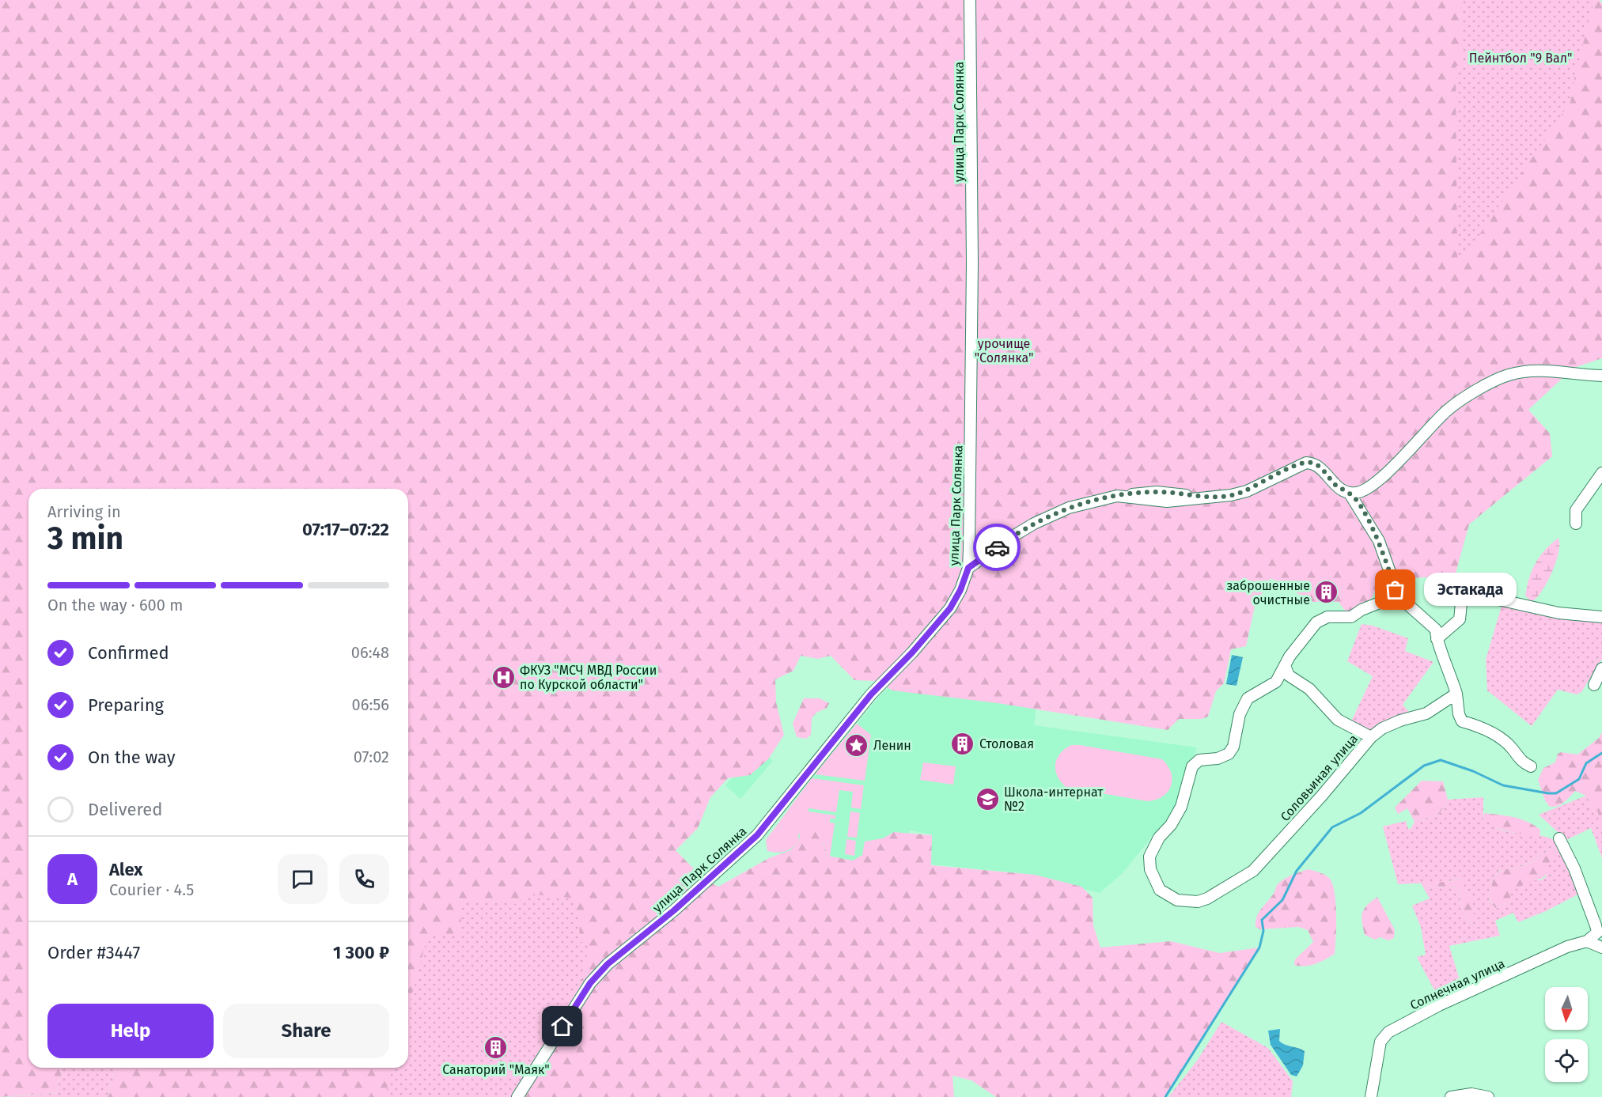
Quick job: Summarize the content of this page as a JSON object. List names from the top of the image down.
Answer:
{
  "streets": {
    "street": ["улица Парк Солянка", "Соловьиная улица", "Солнечная улица"]
  },
  "parks": ["Пейнтбол \"9 Вал\"", "урочище \"Солянка\""],
  "places": {
    "other": ["Эстакада"],
    "building": ["заброшенные очистные", "Столовая", "Санаторий \"Маяк\""],
    "hospital": ["ФКУЗ \"МСЧ МВД России по Курской области\""],
    "place": ["Ленин"],
    "school or university": ["Школа-интернат №2"]
  },
  "north": "bottom",
  "page": {
    "heading": ["3 min", "Arriving in", "07:17–07:22"],
    "panel": [
      "Alex",
      "Courier · 4.5",
      "Order #3447",
      "1 300 ₽"
    ],
    "bar": "On the way · 600 m",
    "bubble": "Эстакада",
    "list": [
      ["Confirmed", "06:48"],
      ["Preparing", "06:56"],
      ["On the way", "07:02"],
      "Delivered"
    ],
    "round": "A",
    "buttons": ["Help", "Share"]
  }
}
